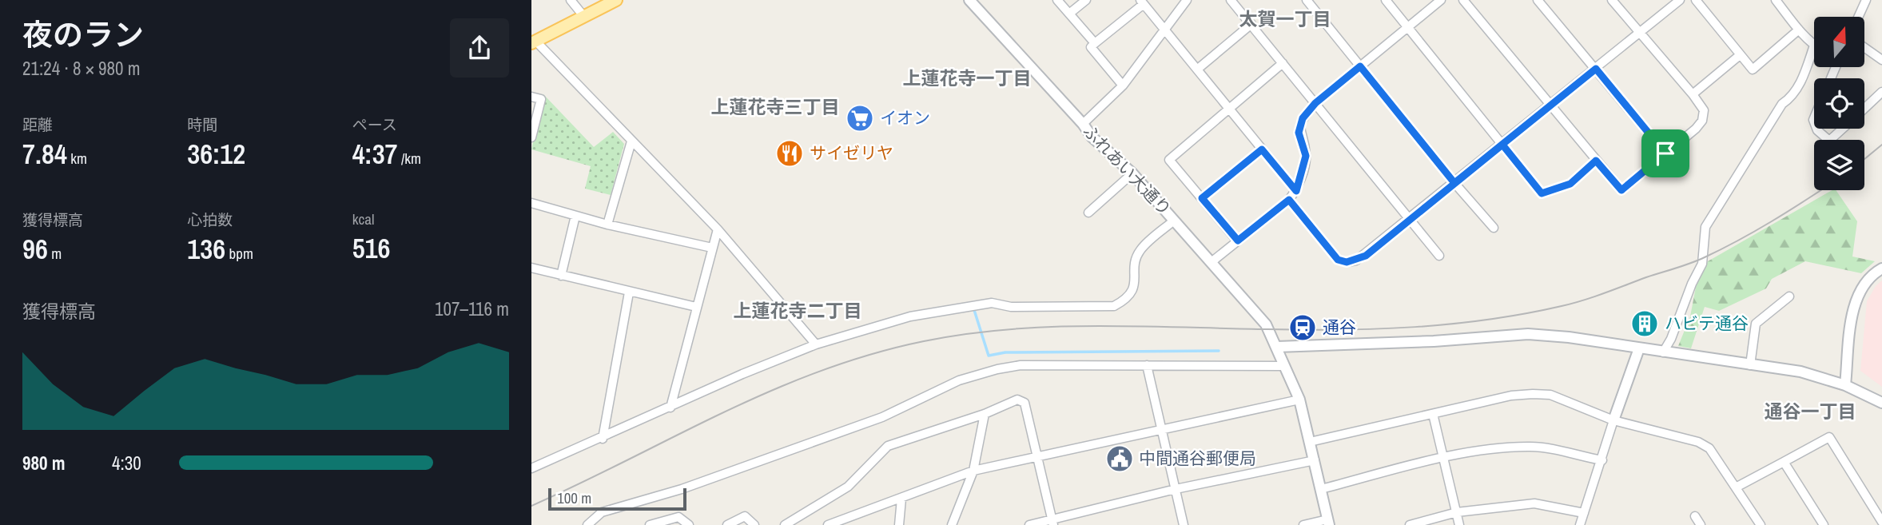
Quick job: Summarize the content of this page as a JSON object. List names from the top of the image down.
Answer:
{
  "streets": {
    "street": ["ふれあい大通り"]
  },
  "districts": [
    "太賀一丁目",
    "上蓮花寺一丁目",
    "上蓮花寺三丁目",
    "上蓮花寺二丁目",
    "通谷一丁目"
  ],
  "places": {
    "supermarket": ["イオン"],
    "restaurant": ["サイゼリヤ"],
    "building": ["ハビテ通谷"],
    "station": ["通谷"],
    "public building": ["中間通谷郵便局"]
  },
  "scale_bar": "100 m",
  "north": "top",
  "page": {
    "heading": ["夜のラン", "21:24 · 8 × 980 m"],
    "stats": [
      ["距離", "7.84 km"],
      ["時間", "36:12"],
      ["ペース", "4:37 /km"],
      ["獲得標高", "96 m"],
      ["心拍数", "136 bpm"],
      ["kcal", "516"]
    ],
    "chart": ["獲得標高", "107–116 m"],
    "list": [
      {
        "name": "980 m",
        "note": "4:30"
      }
    ],
    "scale": "100 m"
  }
}
